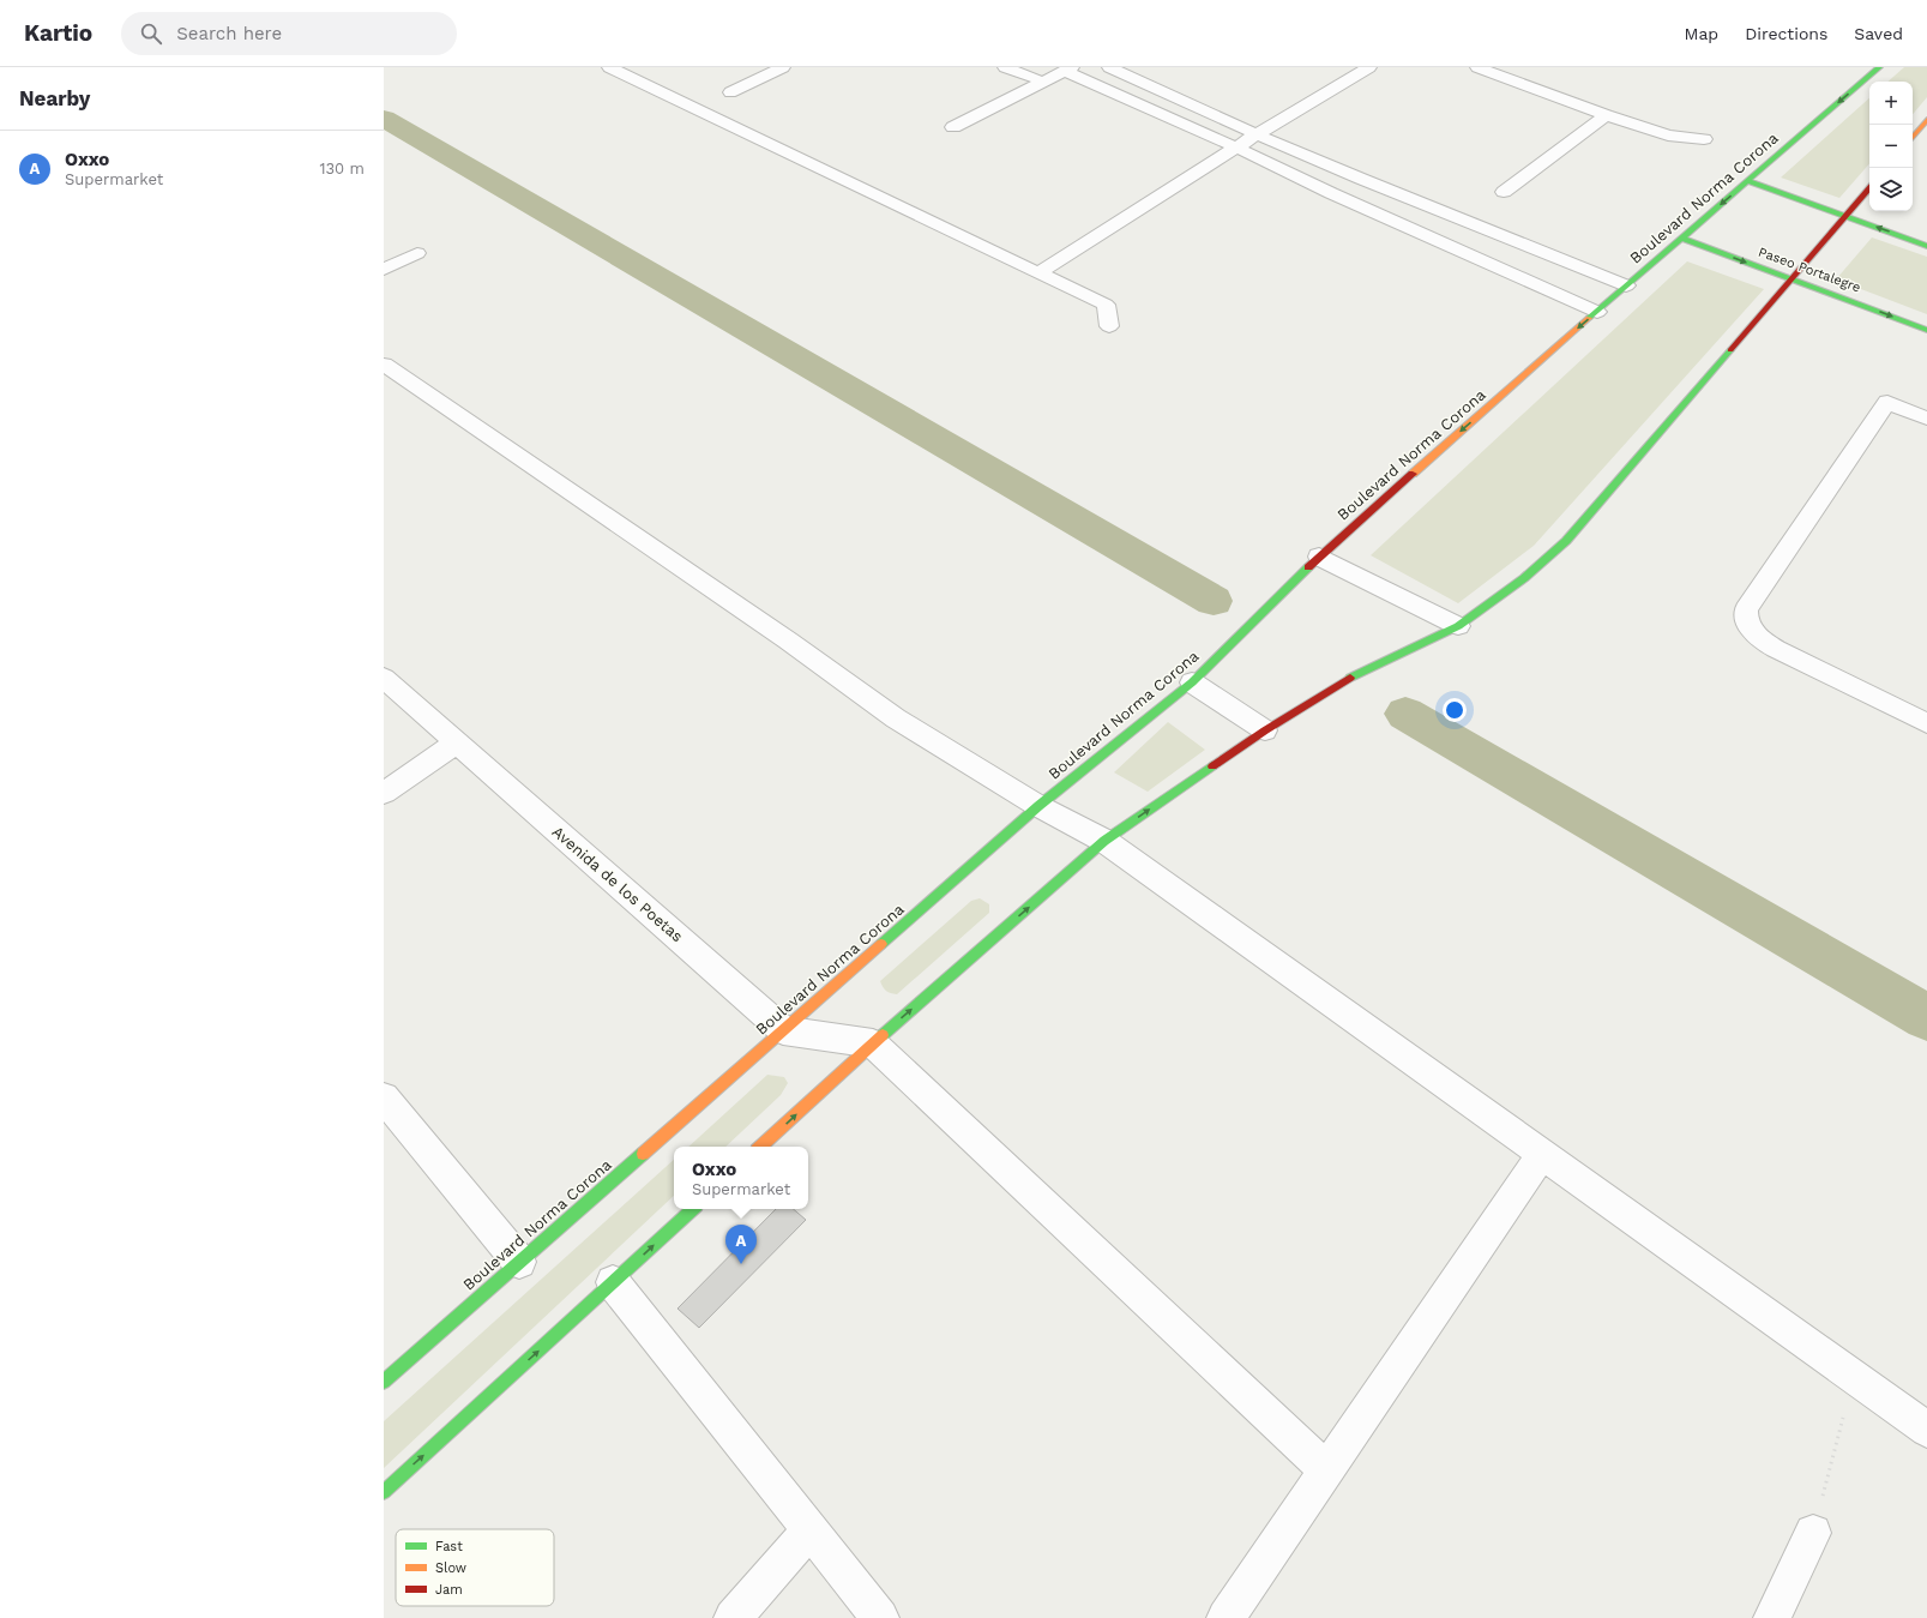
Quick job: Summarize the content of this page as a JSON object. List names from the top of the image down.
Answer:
{
  "streets": {
    "street": ["Boulevard Norma Corona", "Paseo Portalegre", "Avenida de los Poetas"]
  },
  "crossings": [
    ["Boulevard Norma Corona", "Paseo Portalegre"],
    ["Boulevard Norma Corona", "Avenida de los Poetas"]
  ],
  "legend": ["Fast", "Slow", "Jam"],
  "page": {
    "header": "Kartio",
    "search": "Search here",
    "nav": ["Map", "Directions", "Saved"],
    "heading": "Nearby",
    "map_buttons": ["+", "−"],
    "list": [
      {
        "mark": "A",
        "name": "Oxxo",
        "note": "Supermarket",
        "value": "130 m"
      }
    ],
    "popup": ["Oxxo", "Supermarket"],
    "pins": "A"
  }
}
